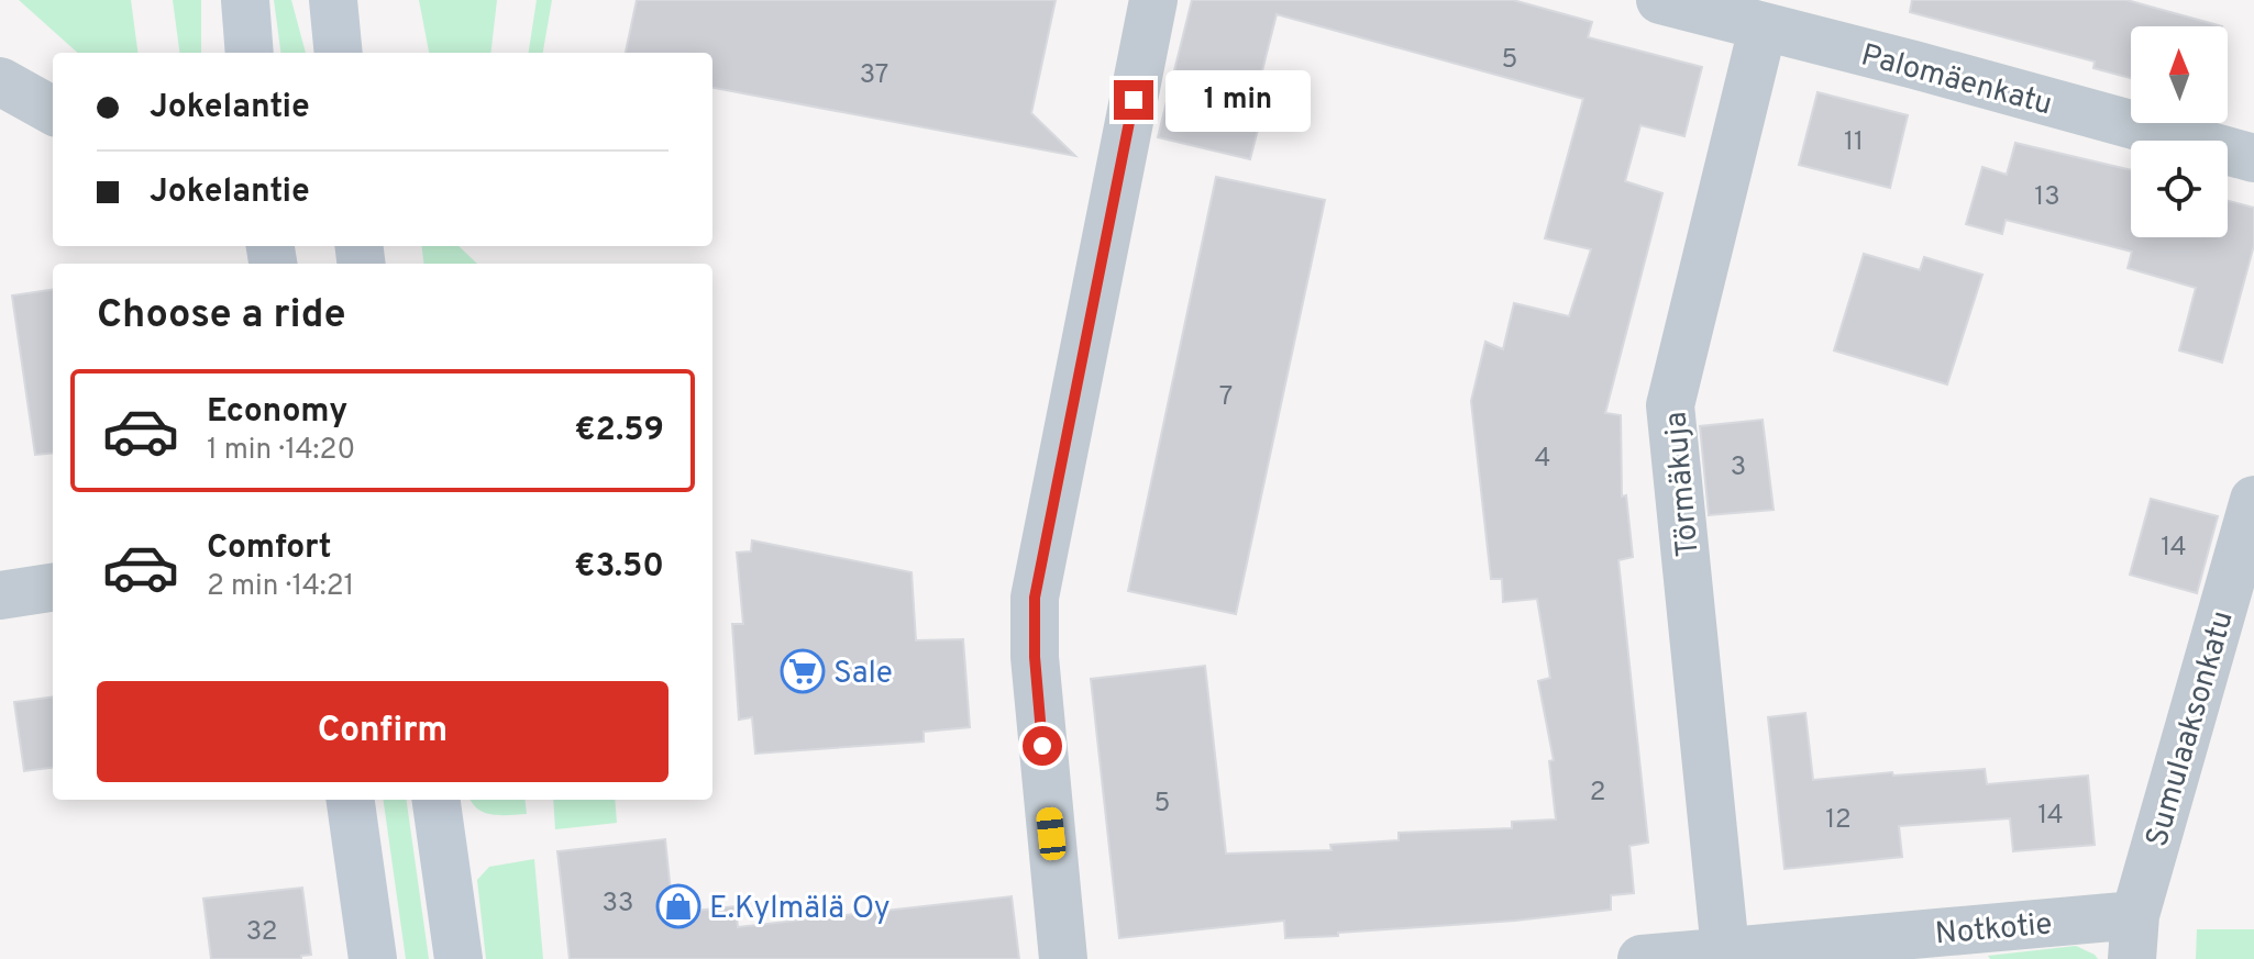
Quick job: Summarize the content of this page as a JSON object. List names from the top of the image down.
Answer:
{
  "streets": {
    "street": [
      "Palomäenkatu",
      "Törmäkuja",
      "Sumulaaksonkatu",
      "Notkotie"
    ]
  },
  "crossings": [
    ["Palomäenkatu", "Törmäkuja"],
    ["Törmäkuja", "Notkotie"],
    ["Sumulaaksonkatu", "Notkotie"]
  ],
  "places": {
    "supermarket": ["Sale"],
    "shop": ["E.Kylmälä Oy"]
  },
  "house_numbers": [
    "5",
    "37",
    "11",
    "13",
    "7",
    "4",
    "3",
    "14",
    "2",
    "5",
    "14",
    "12",
    "33",
    "32"
  ],
  "north": "top",
  "page": {
    "banner": ["Jokelantie", "Jokelantie"],
    "bubble": "1 min",
    "heading": "Choose a ride",
    "list": [
      {
        "name": "Economy",
        "note": "1 min · 14:20",
        "value": "€2.59"
      },
      {
        "name": "Comfort",
        "note": "2 min · 14:21",
        "value": "€3.50"
      }
    ],
    "buttons": "Confirm"
  }
}
